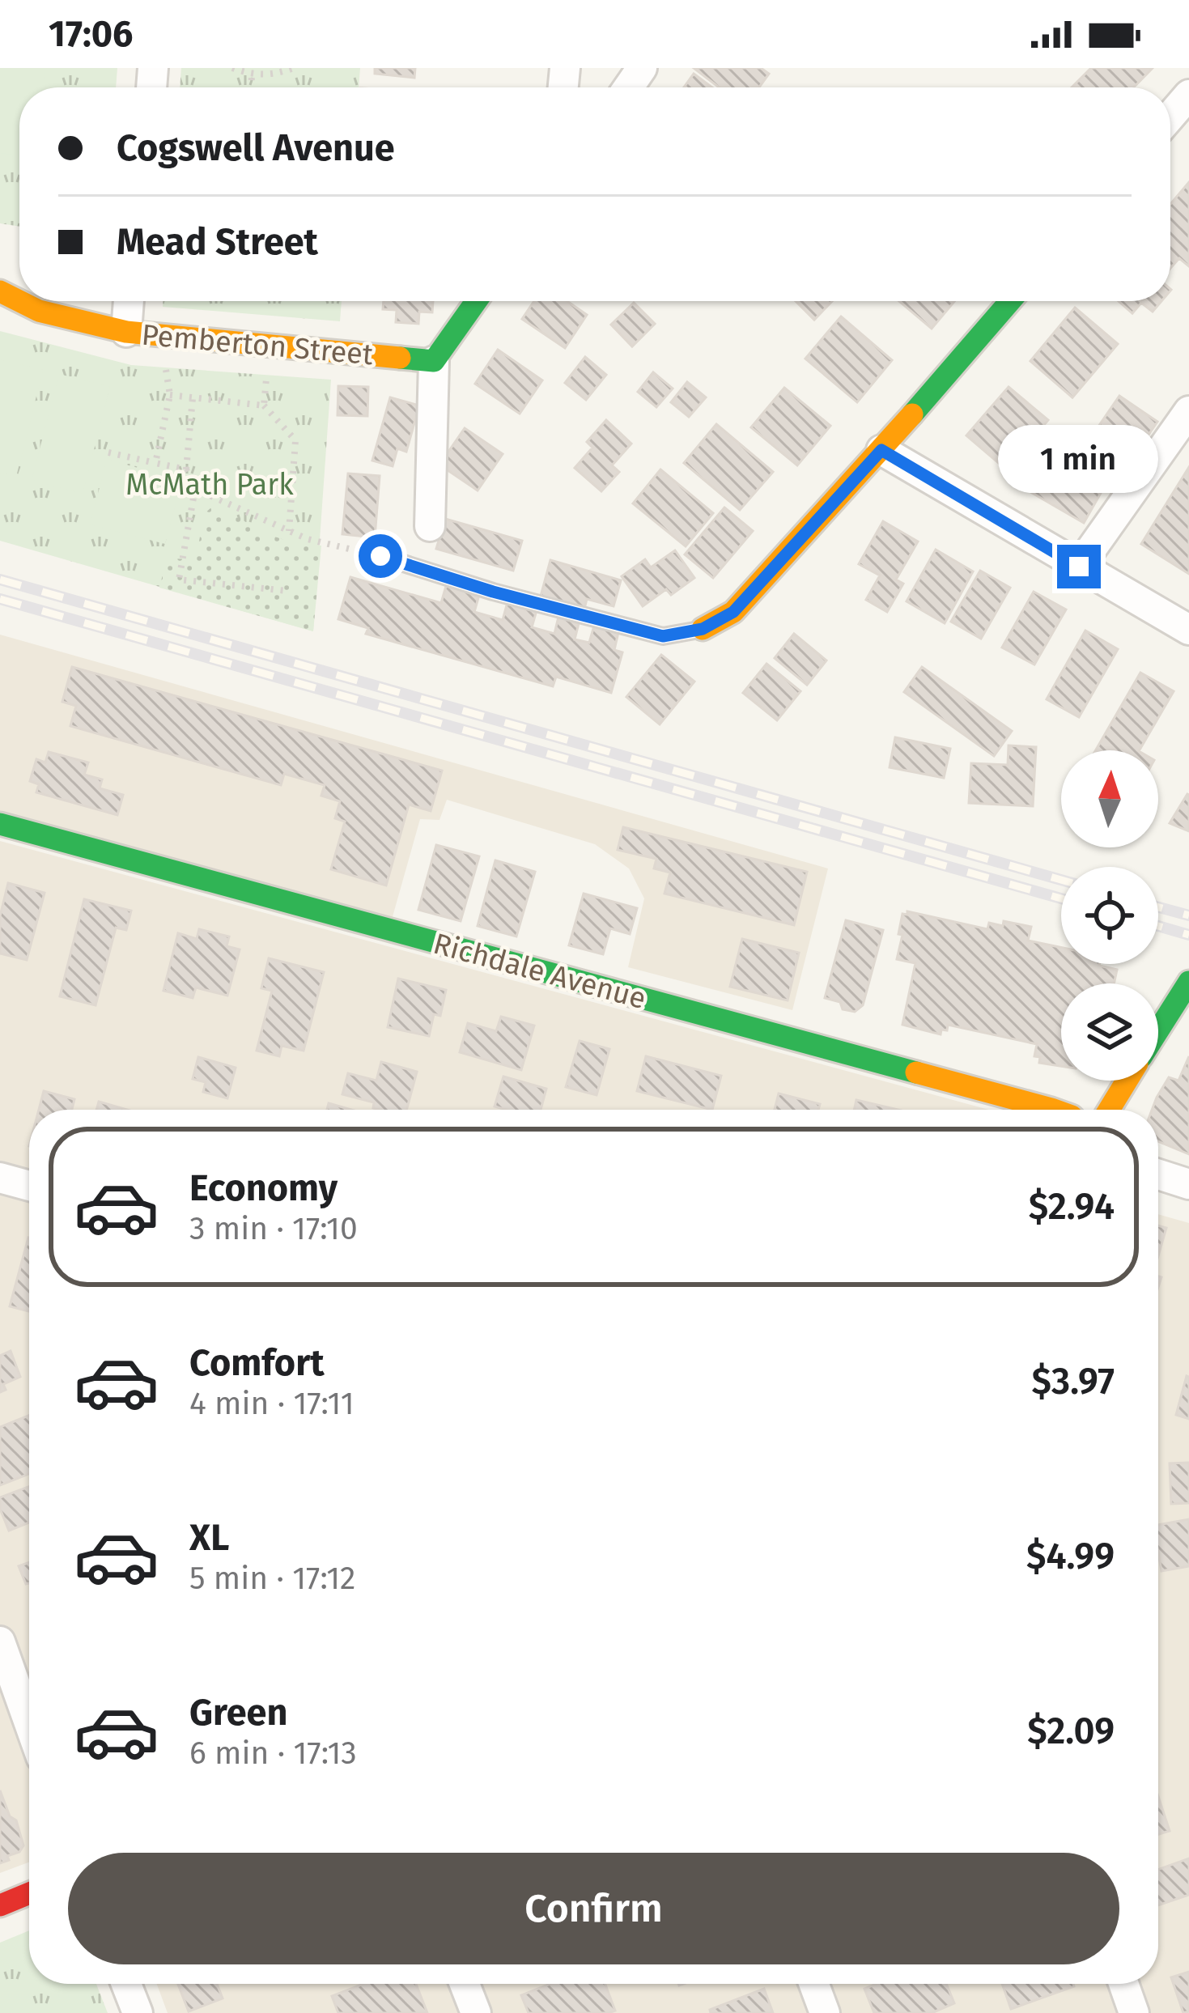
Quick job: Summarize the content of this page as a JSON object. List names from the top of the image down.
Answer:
{
  "streets": {
    "street": ["Pemberton Street", "Richdale Avenue"]
  },
  "parks": ["McMath Park"],
  "north": "top",
  "page": {
    "status": "17:06",
    "banner": ["Cogswell Avenue", "Mead Street"],
    "bubble": "1 min",
    "list": [
      {
        "name": "Economy",
        "note": "3 min · 17:10",
        "value": "$2.94"
      },
      {
        "name": "Comfort",
        "note": "4 min · 17:11",
        "value": "$3.97"
      },
      {
        "name": "XL",
        "note": "5 min · 17:12",
        "value": "$4.99"
      },
      {
        "name": "Green",
        "note": "6 min · 17:13",
        "value": "$2.09"
      }
    ],
    "buttons": "Confirm"
  }
}
